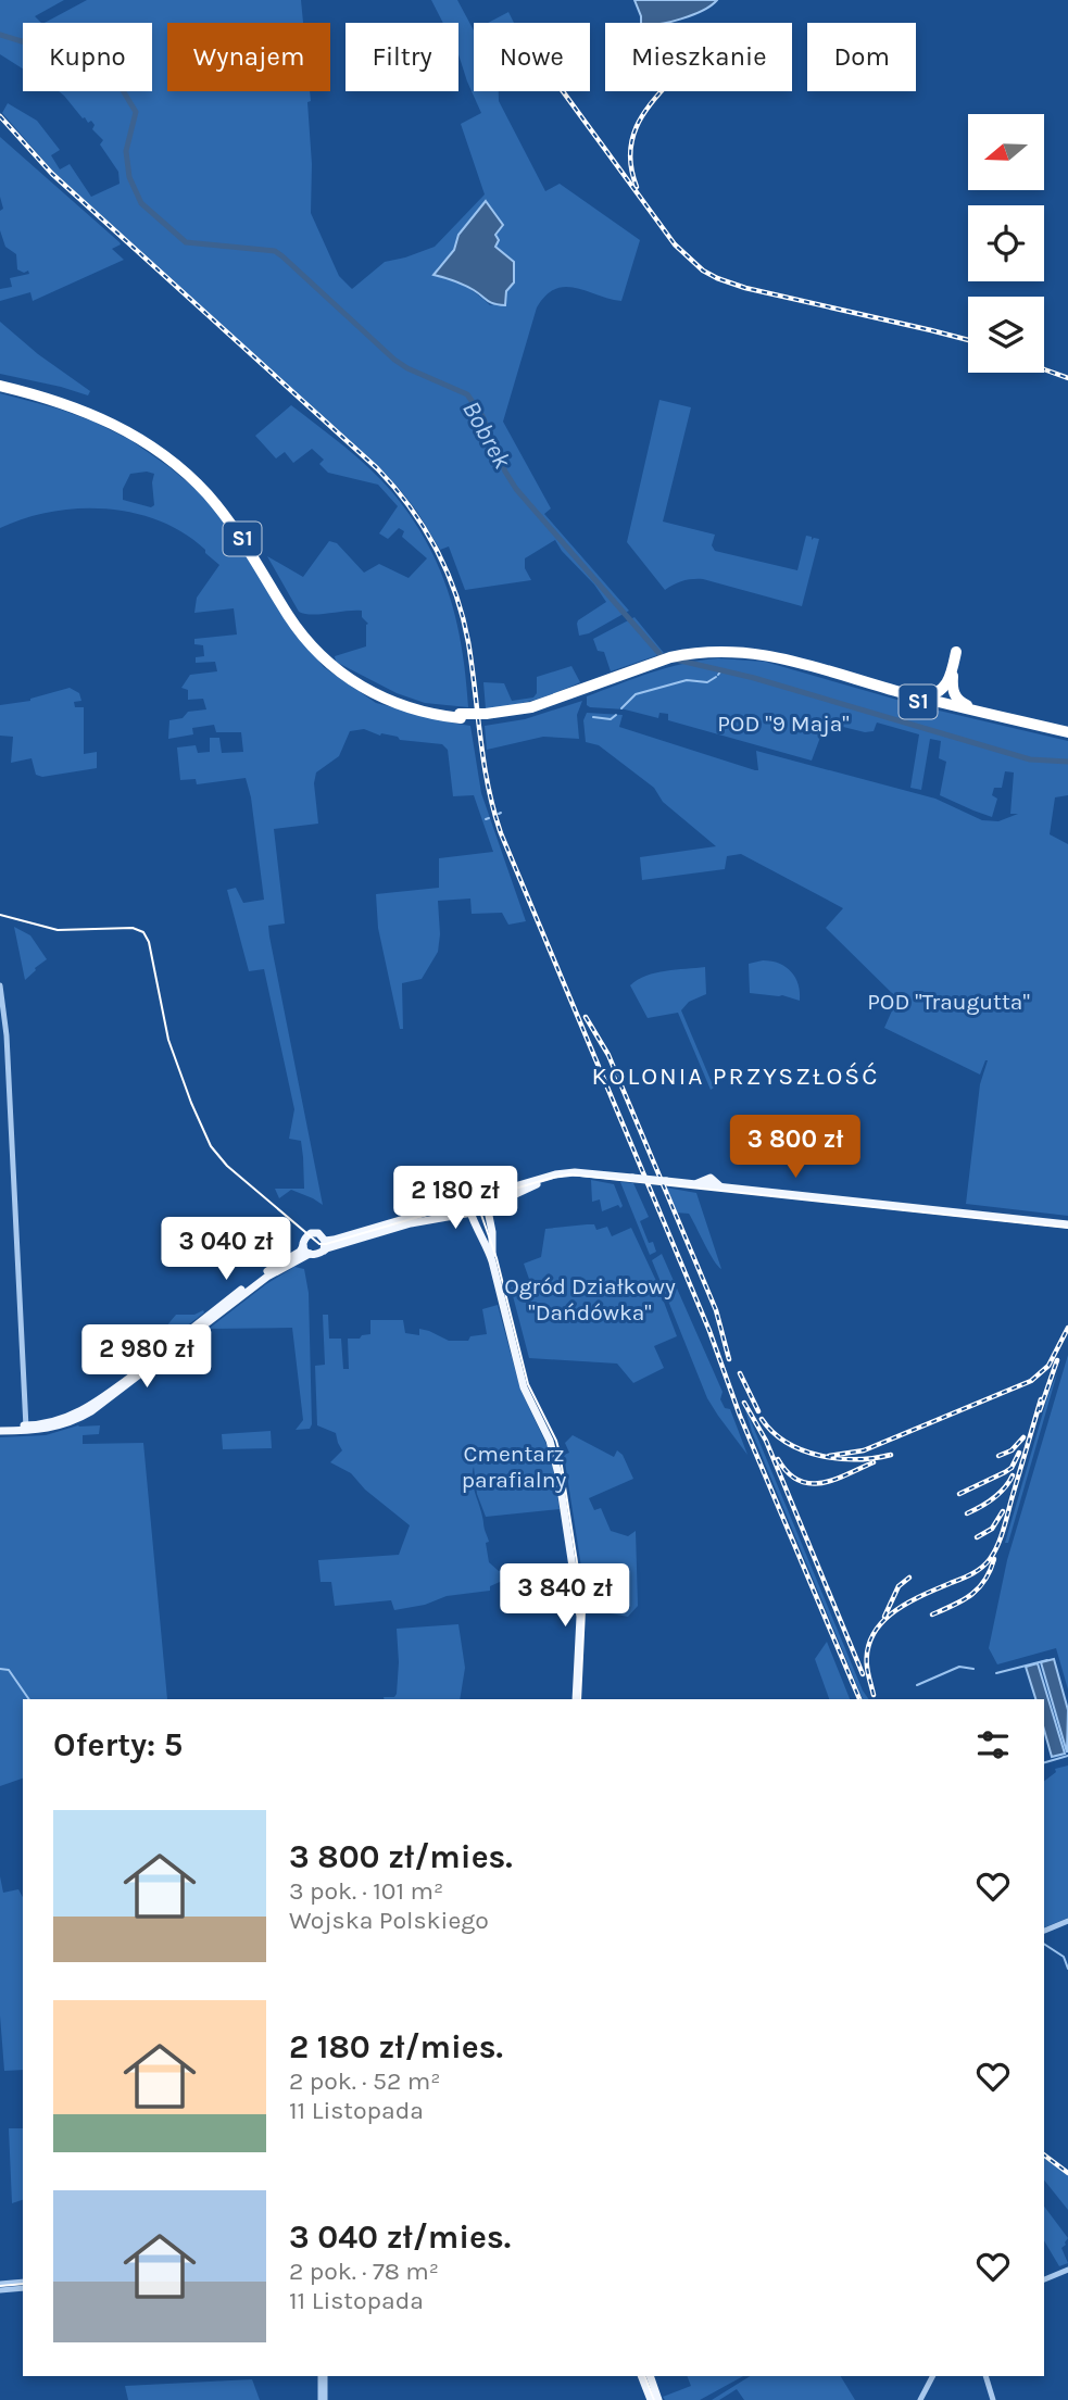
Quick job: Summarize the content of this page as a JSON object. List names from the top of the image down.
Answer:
{
  "streets": {
    "highway": ["S1"]
  },
  "districts": ["KOLONIA PRZYSZŁOŚĆ"],
  "water": ["Bobrek"],
  "parks": [
    "POD \"9 Maja\"",
    "POD \"Traugutta\"",
    "Ogród Działkowy \"Dańdówka\"",
    "Cmentarz parafialny"
  ],
  "north": "left",
  "page": {
    "chip": [
      "Kupno",
      "Wynajem",
      "Filtry",
      "Nowe",
      "Mieszkanie",
      "Dom"
    ],
    "price": [
      "3 800 zł",
      "2 180 zł",
      "3 040 zł",
      "2 980 zł",
      "3 840 zł"
    ],
    "heading": "Oferty: 5",
    "list": [
      {
        "name": "3 800 zł/mies.",
        "note": "3 pok. · 101 m² · Wojska Polskiego"
      },
      {
        "name": "2 180 zł/mies.",
        "note": "2 pok. · 52 m² · 11 Listopada"
      },
      {
        "name": "3 040 zł/mies.",
        "note": "2 pok. · 78 m² · 11 Listopada"
      }
    ]
  }
}
